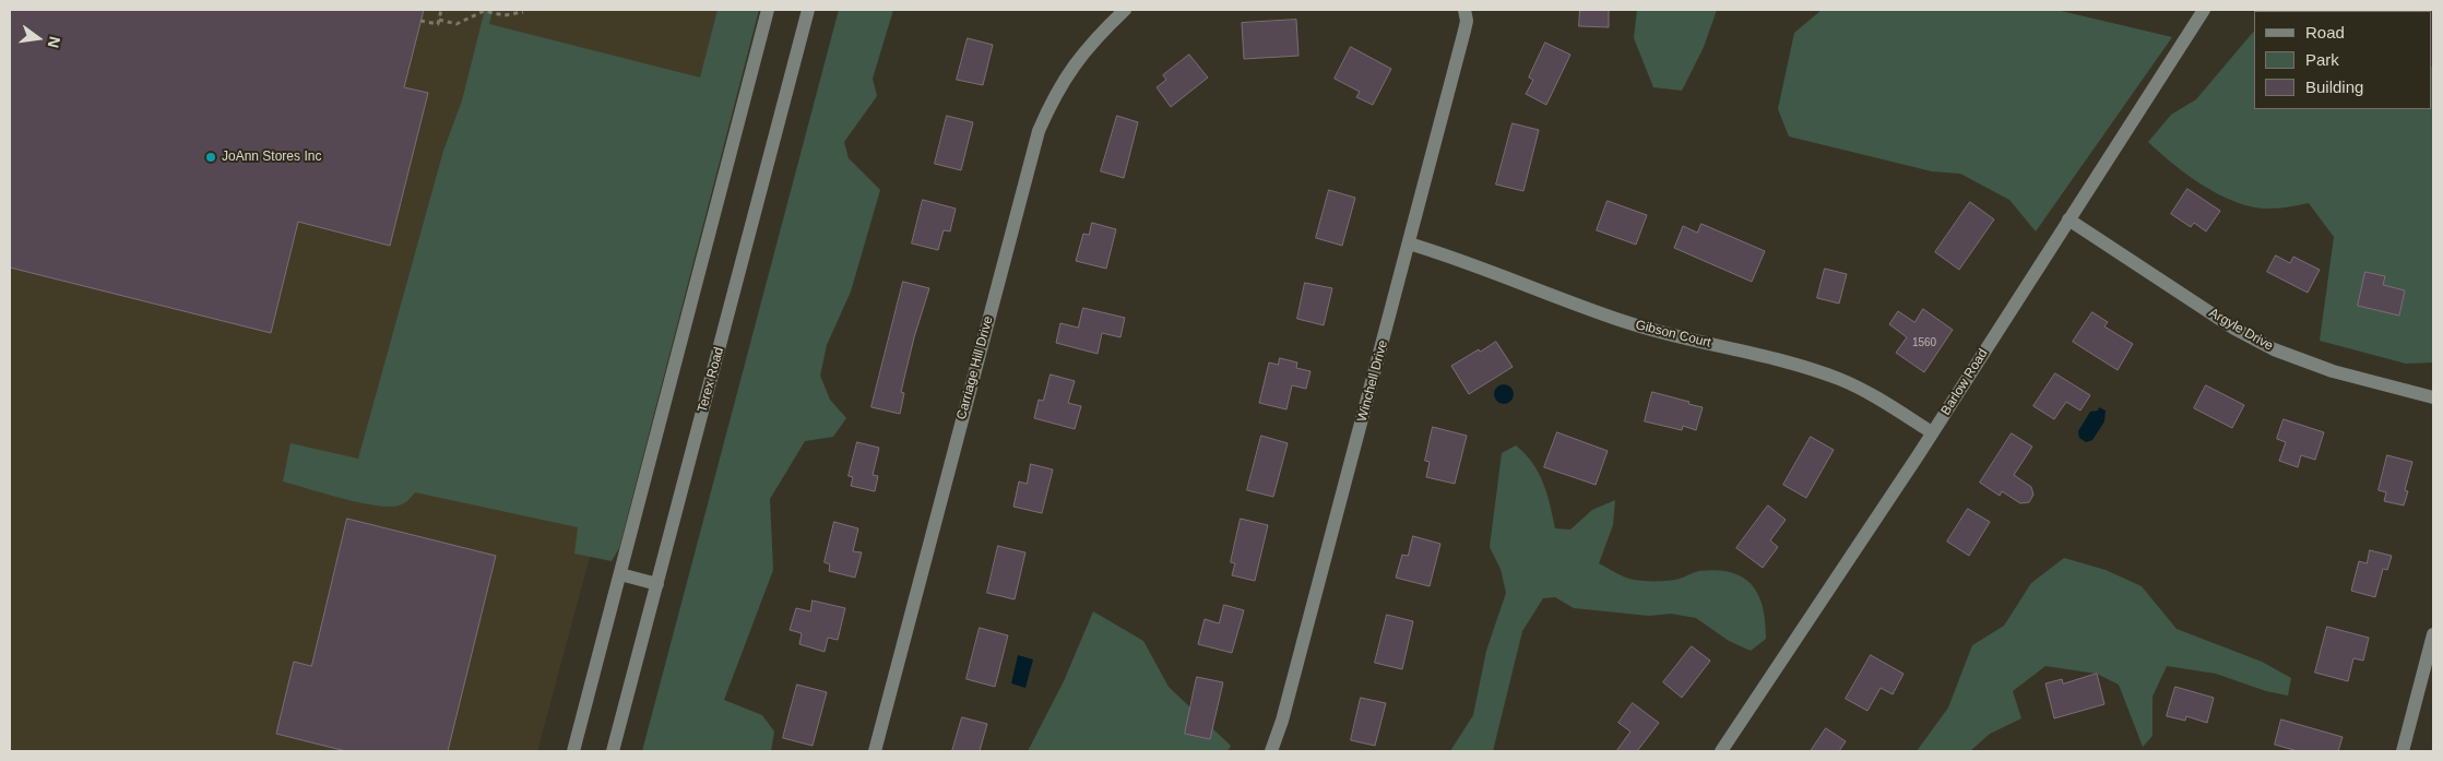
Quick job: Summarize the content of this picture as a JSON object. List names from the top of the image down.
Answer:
{
  "streets": {
    "street": [
      "Argyle Drive",
      "Gibson Court",
      "Carriage Hill Drive",
      "Terex Road",
      "Winchell Drive",
      "Barlow Road"
    ]
  },
  "crossings": [
    ["Argyle Drive", "Barlow Road"],
    ["Gibson Court", "Winchell Drive"],
    ["Gibson Court", "Barlow Road"]
  ],
  "places": ["JoAnn Stores Inc"],
  "house_numbers": ["1560"],
  "legend": ["Road", "Park", "Building"],
  "north": "right"
}
